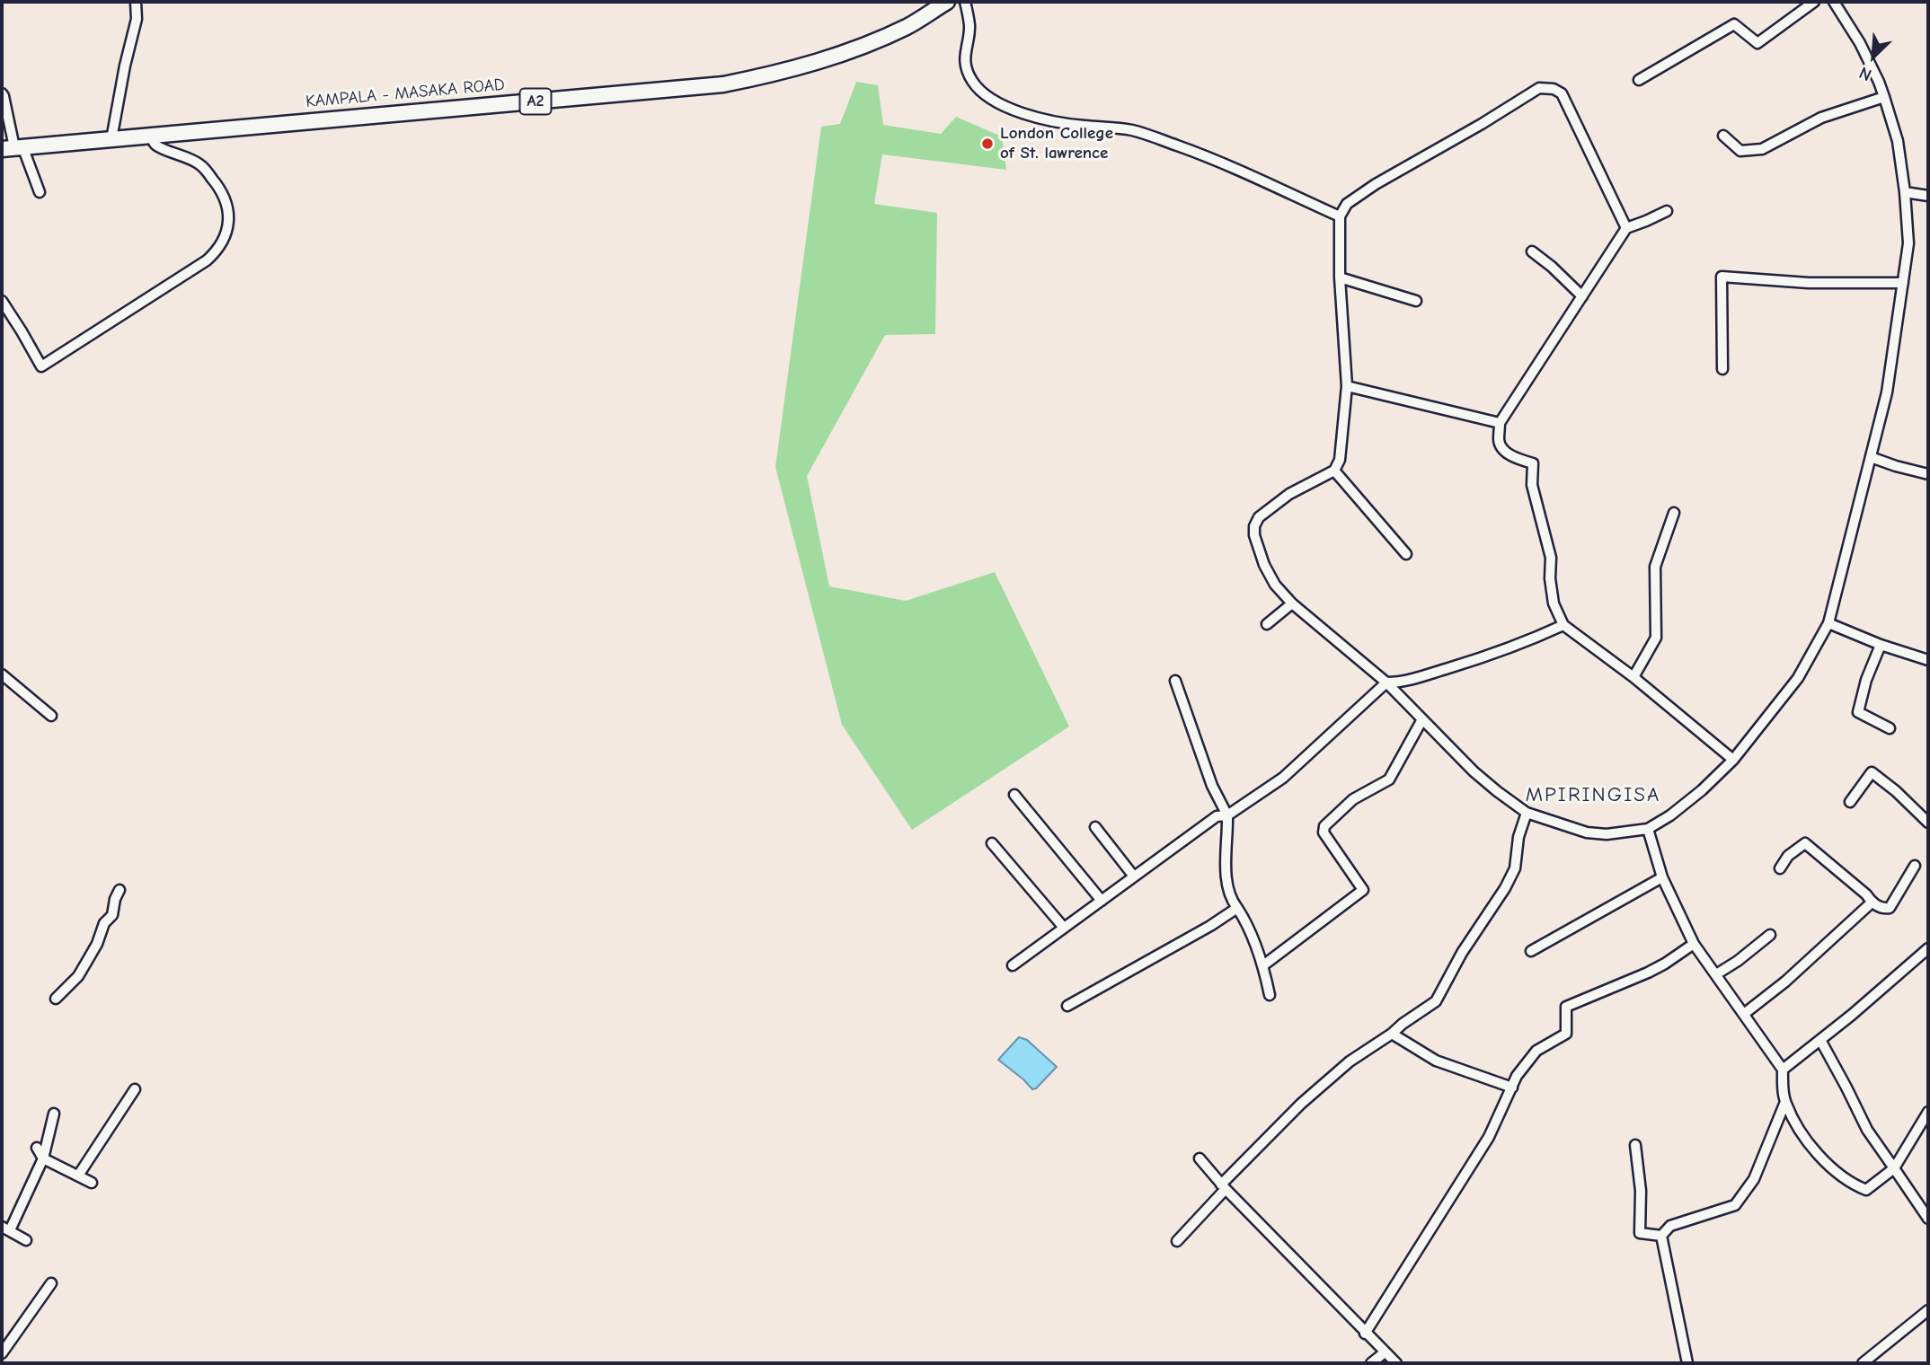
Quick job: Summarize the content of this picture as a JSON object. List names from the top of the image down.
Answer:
{
  "streets": {
    "main road": ["KAMPALA - MASAKA ROAD", "A2"]
  },
  "districts": ["MPIRINGISA"],
  "places": ["London College of St. lawrence"],
  "north": "bottom left"
}
